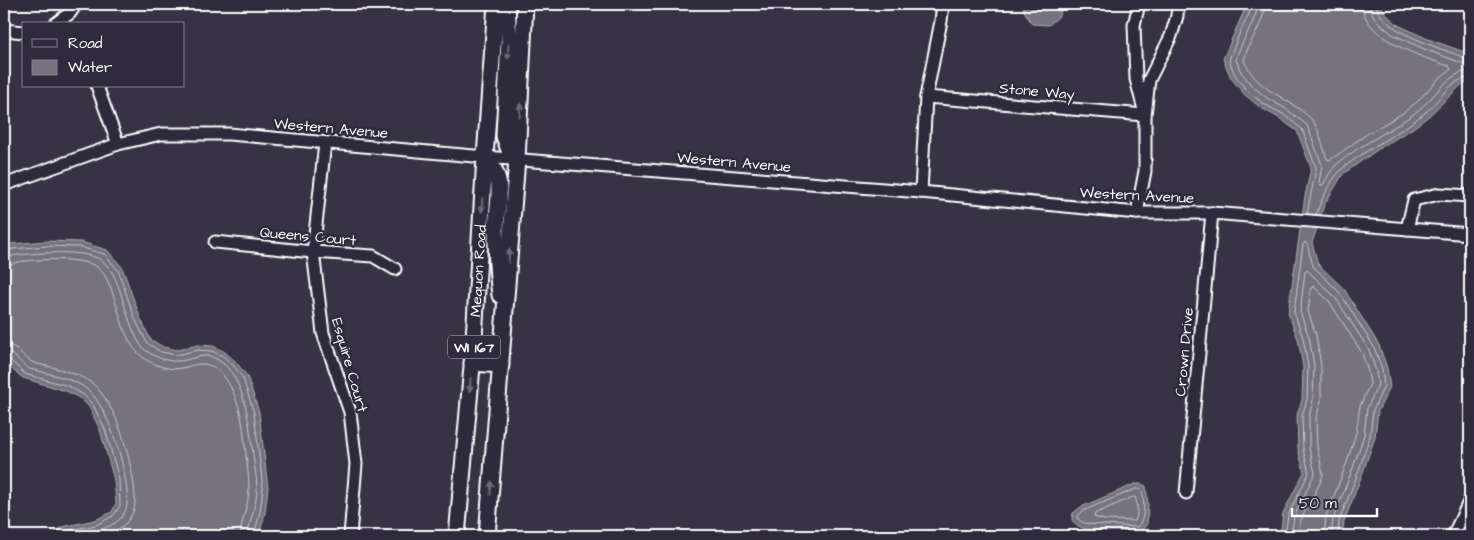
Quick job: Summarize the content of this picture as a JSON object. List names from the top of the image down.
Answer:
{
  "streets": {
    "main road": ["Mequon Road", "WI 167"],
    "street": [
      "Stone Way",
      "Western Avenue",
      "Queens Court",
      "Crown Drive",
      "Esquire Court"
    ]
  },
  "crossings": [
    ["Western Avenue", "Mequon Road"],
    ["Western Avenue", "Crown Drive"],
    ["Western Avenue", "Esquire Court"],
    ["Queens Court", "Esquire Court"]
  ],
  "legend": ["Road", "Water"],
  "scale_bar": "50 m"
}
